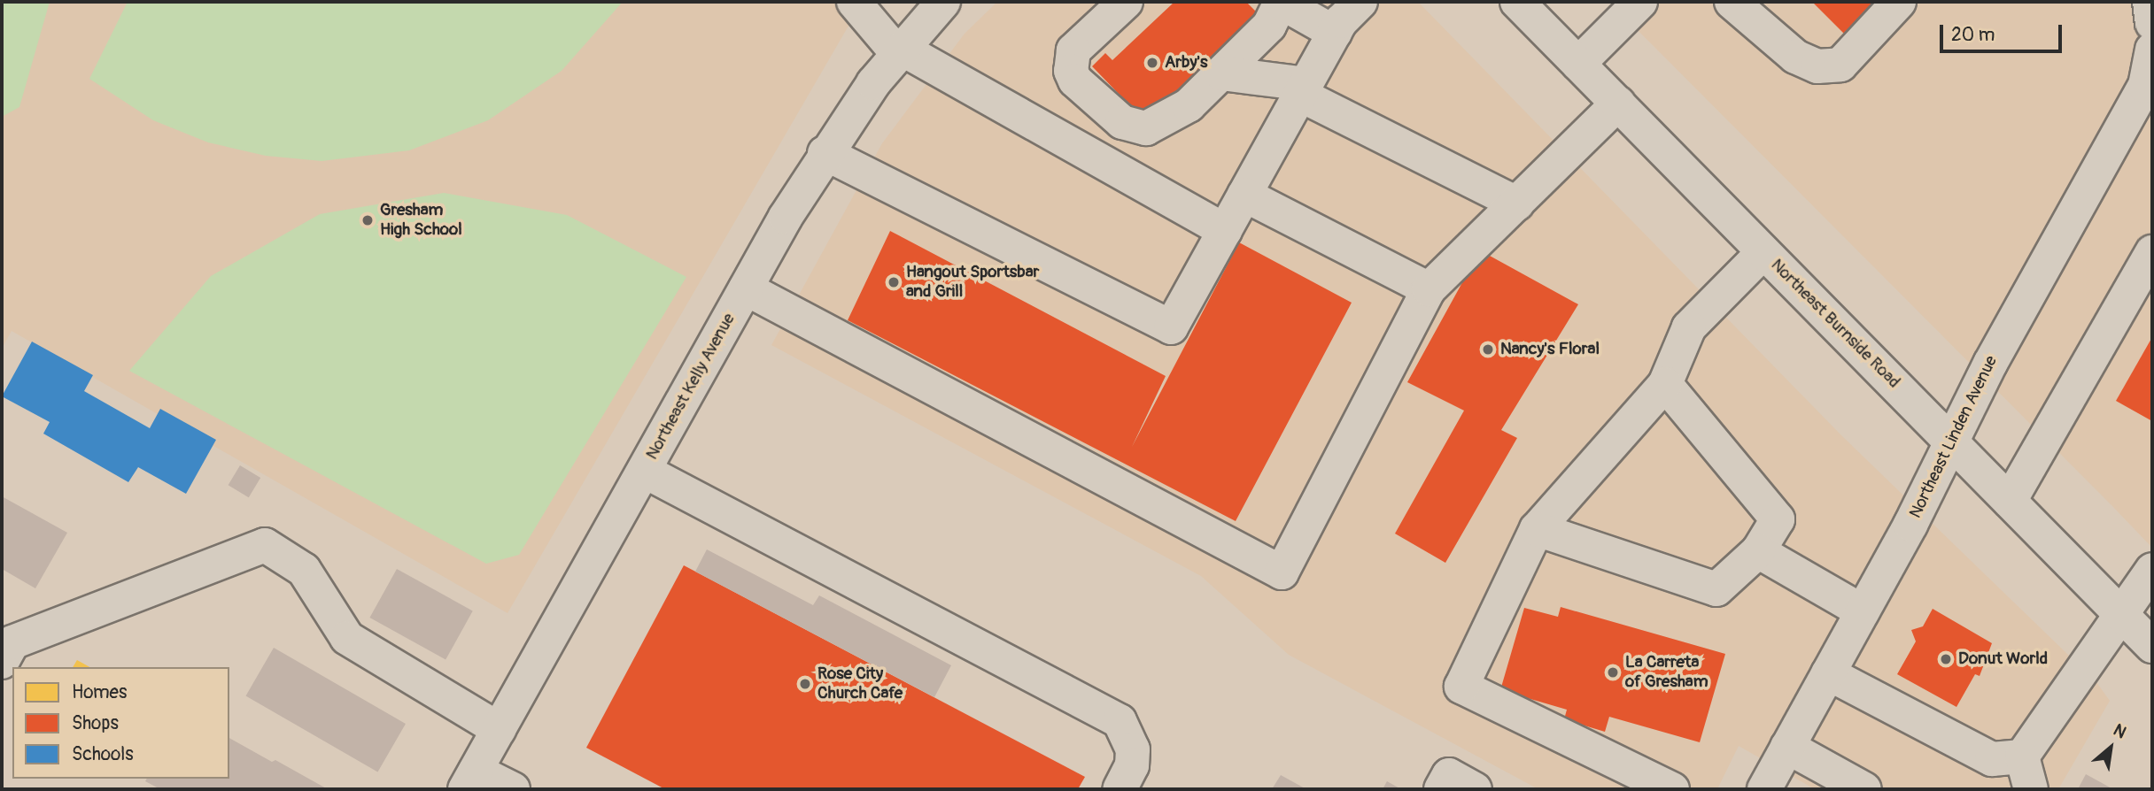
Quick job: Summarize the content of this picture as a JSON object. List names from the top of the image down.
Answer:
{
  "streets": {
    "street": ["Northeast Burnside Road", "Northeast Kelly Avenue", "Northeast Linden Avenue"]
  },
  "crossings": [
    ["Northeast Burnside Road", "Northeast Linden Avenue"]
  ],
  "places": [
    "Arby's",
    "Gresham High School",
    "Hangout Sportsbar and Grill",
    "Nancy's Floral",
    "Donut World",
    "La Carreta of Gresham",
    "Rose City Church Cafe"
  ],
  "legend": ["Homes", "Shops", "Schools"],
  "scale_bar": "20 m",
  "north": "top right"
}
